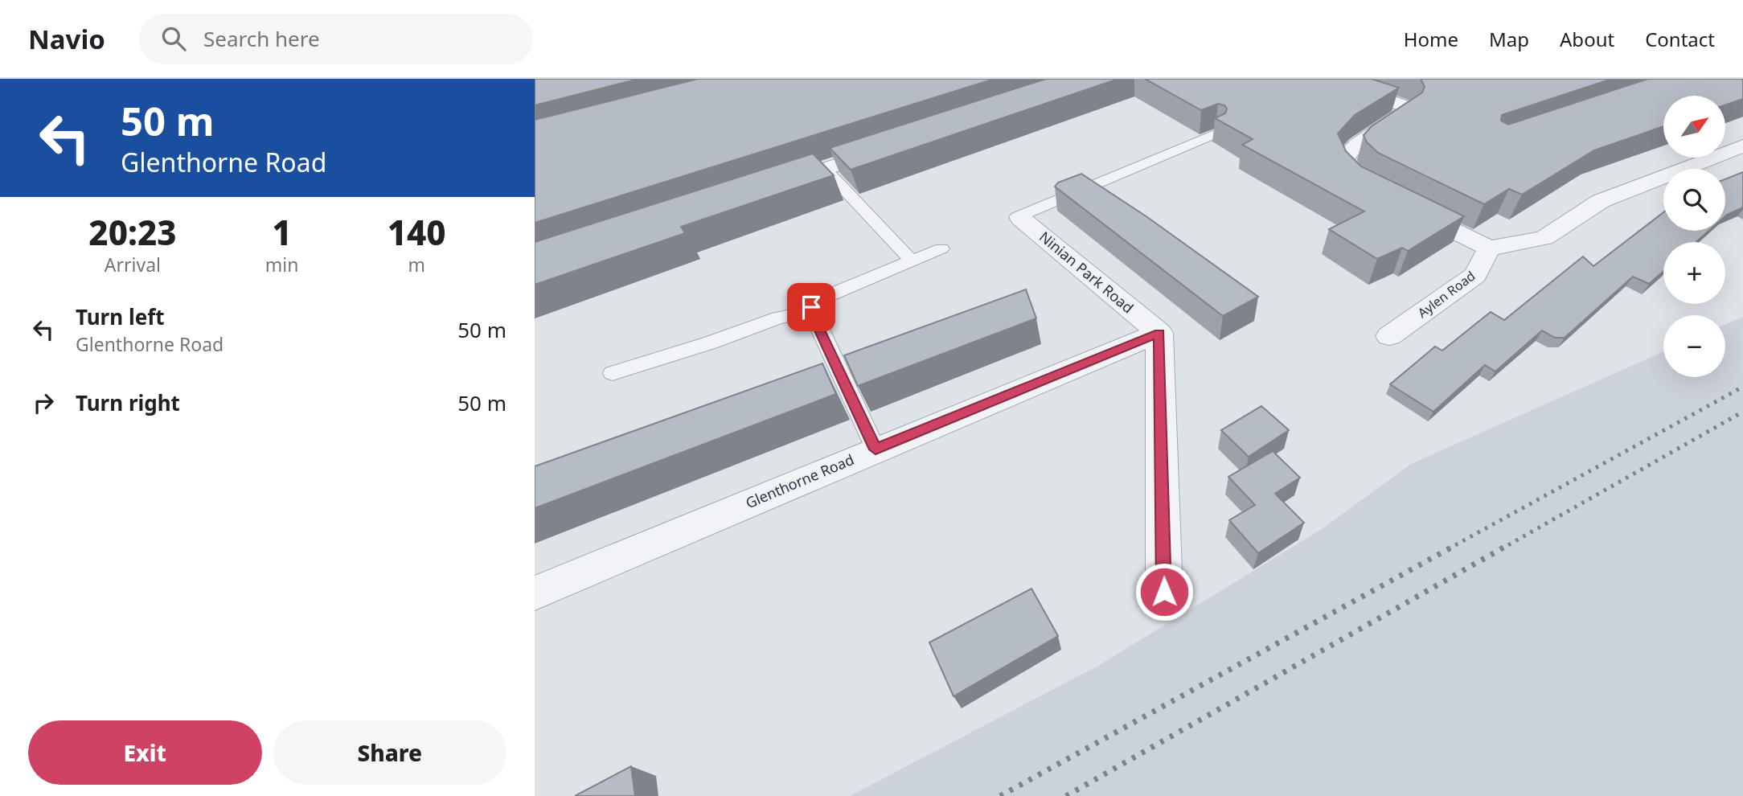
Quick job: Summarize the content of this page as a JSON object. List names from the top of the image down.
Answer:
{
  "streets": {
    "street": ["Ninian Park Road", "Aylen Road", "Glenthorne Road"]
  },
  "crossings": [
    ["Ninian Park Road", "Glenthorne Road"]
  ],
  "north": "top right",
  "page": {
    "header": "Navio",
    "search": "Search here",
    "nav": [
      "Home",
      "Map",
      "About",
      "Contact"
    ],
    "turn": ["50 m", "Glenthorne Road"],
    "map_buttons": ["+", "−"],
    "eta": [
      "20:23",
      "Arrival",
      "1",
      "min",
      "140",
      "m"
    ],
    "list": [
      {
        "name": "Turn left",
        "note": "Glenthorne Road",
        "value": "50 m"
      },
      {
        "name": "Turn right",
        "value": "50 m"
      }
    ],
    "buttons": ["Exit", "Share"]
  }
}
